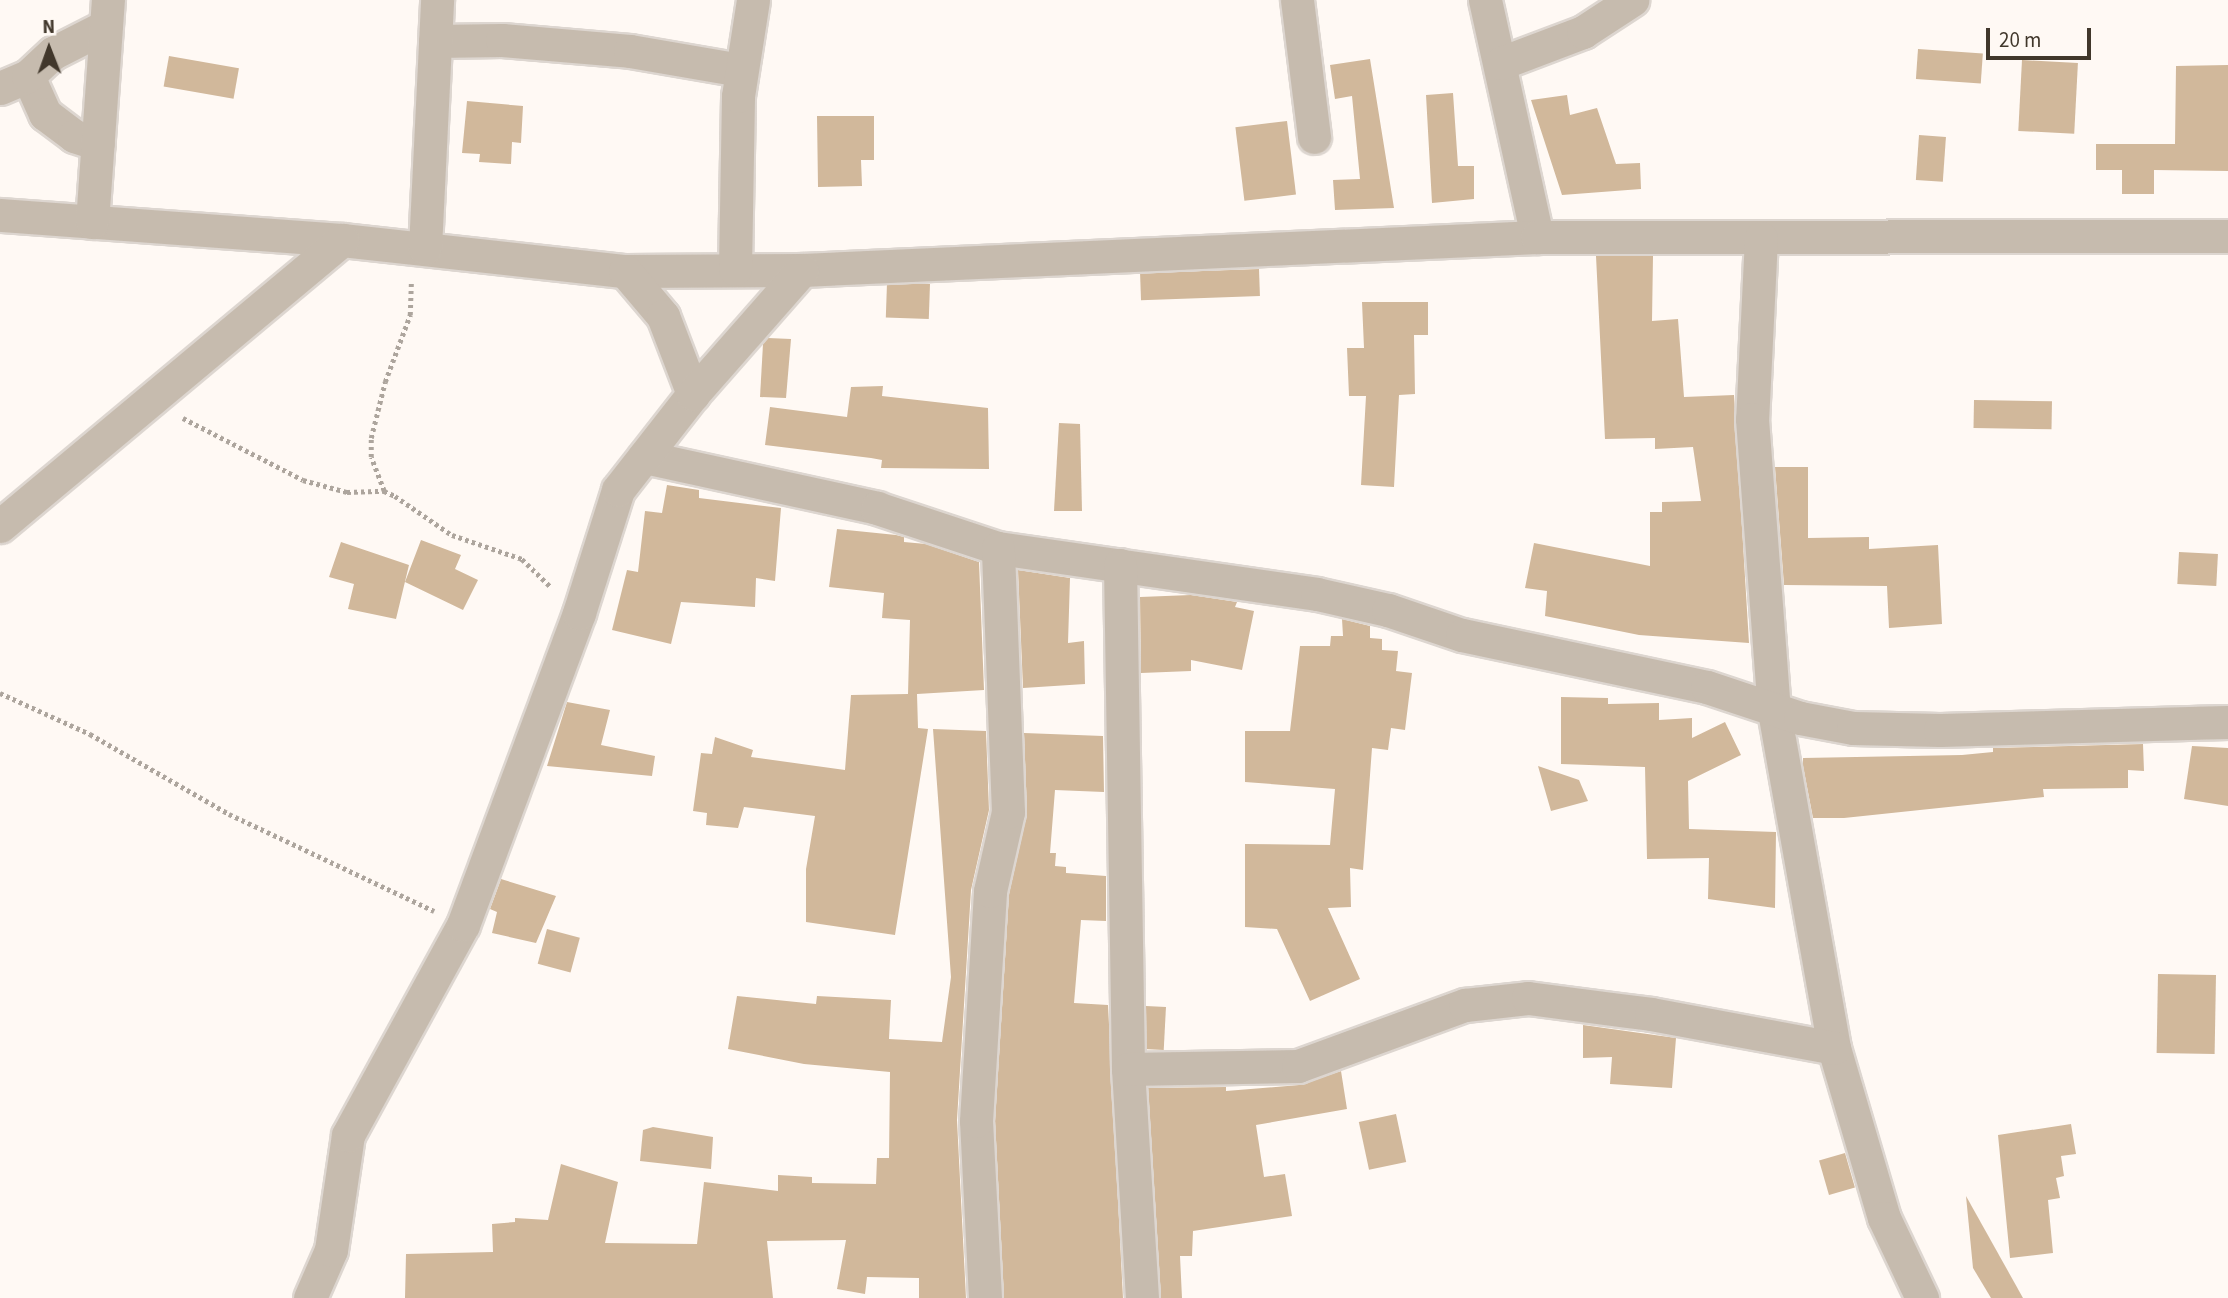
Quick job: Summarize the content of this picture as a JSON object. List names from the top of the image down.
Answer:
{
  "scale_bar": "20 m",
  "north": "top"
}
